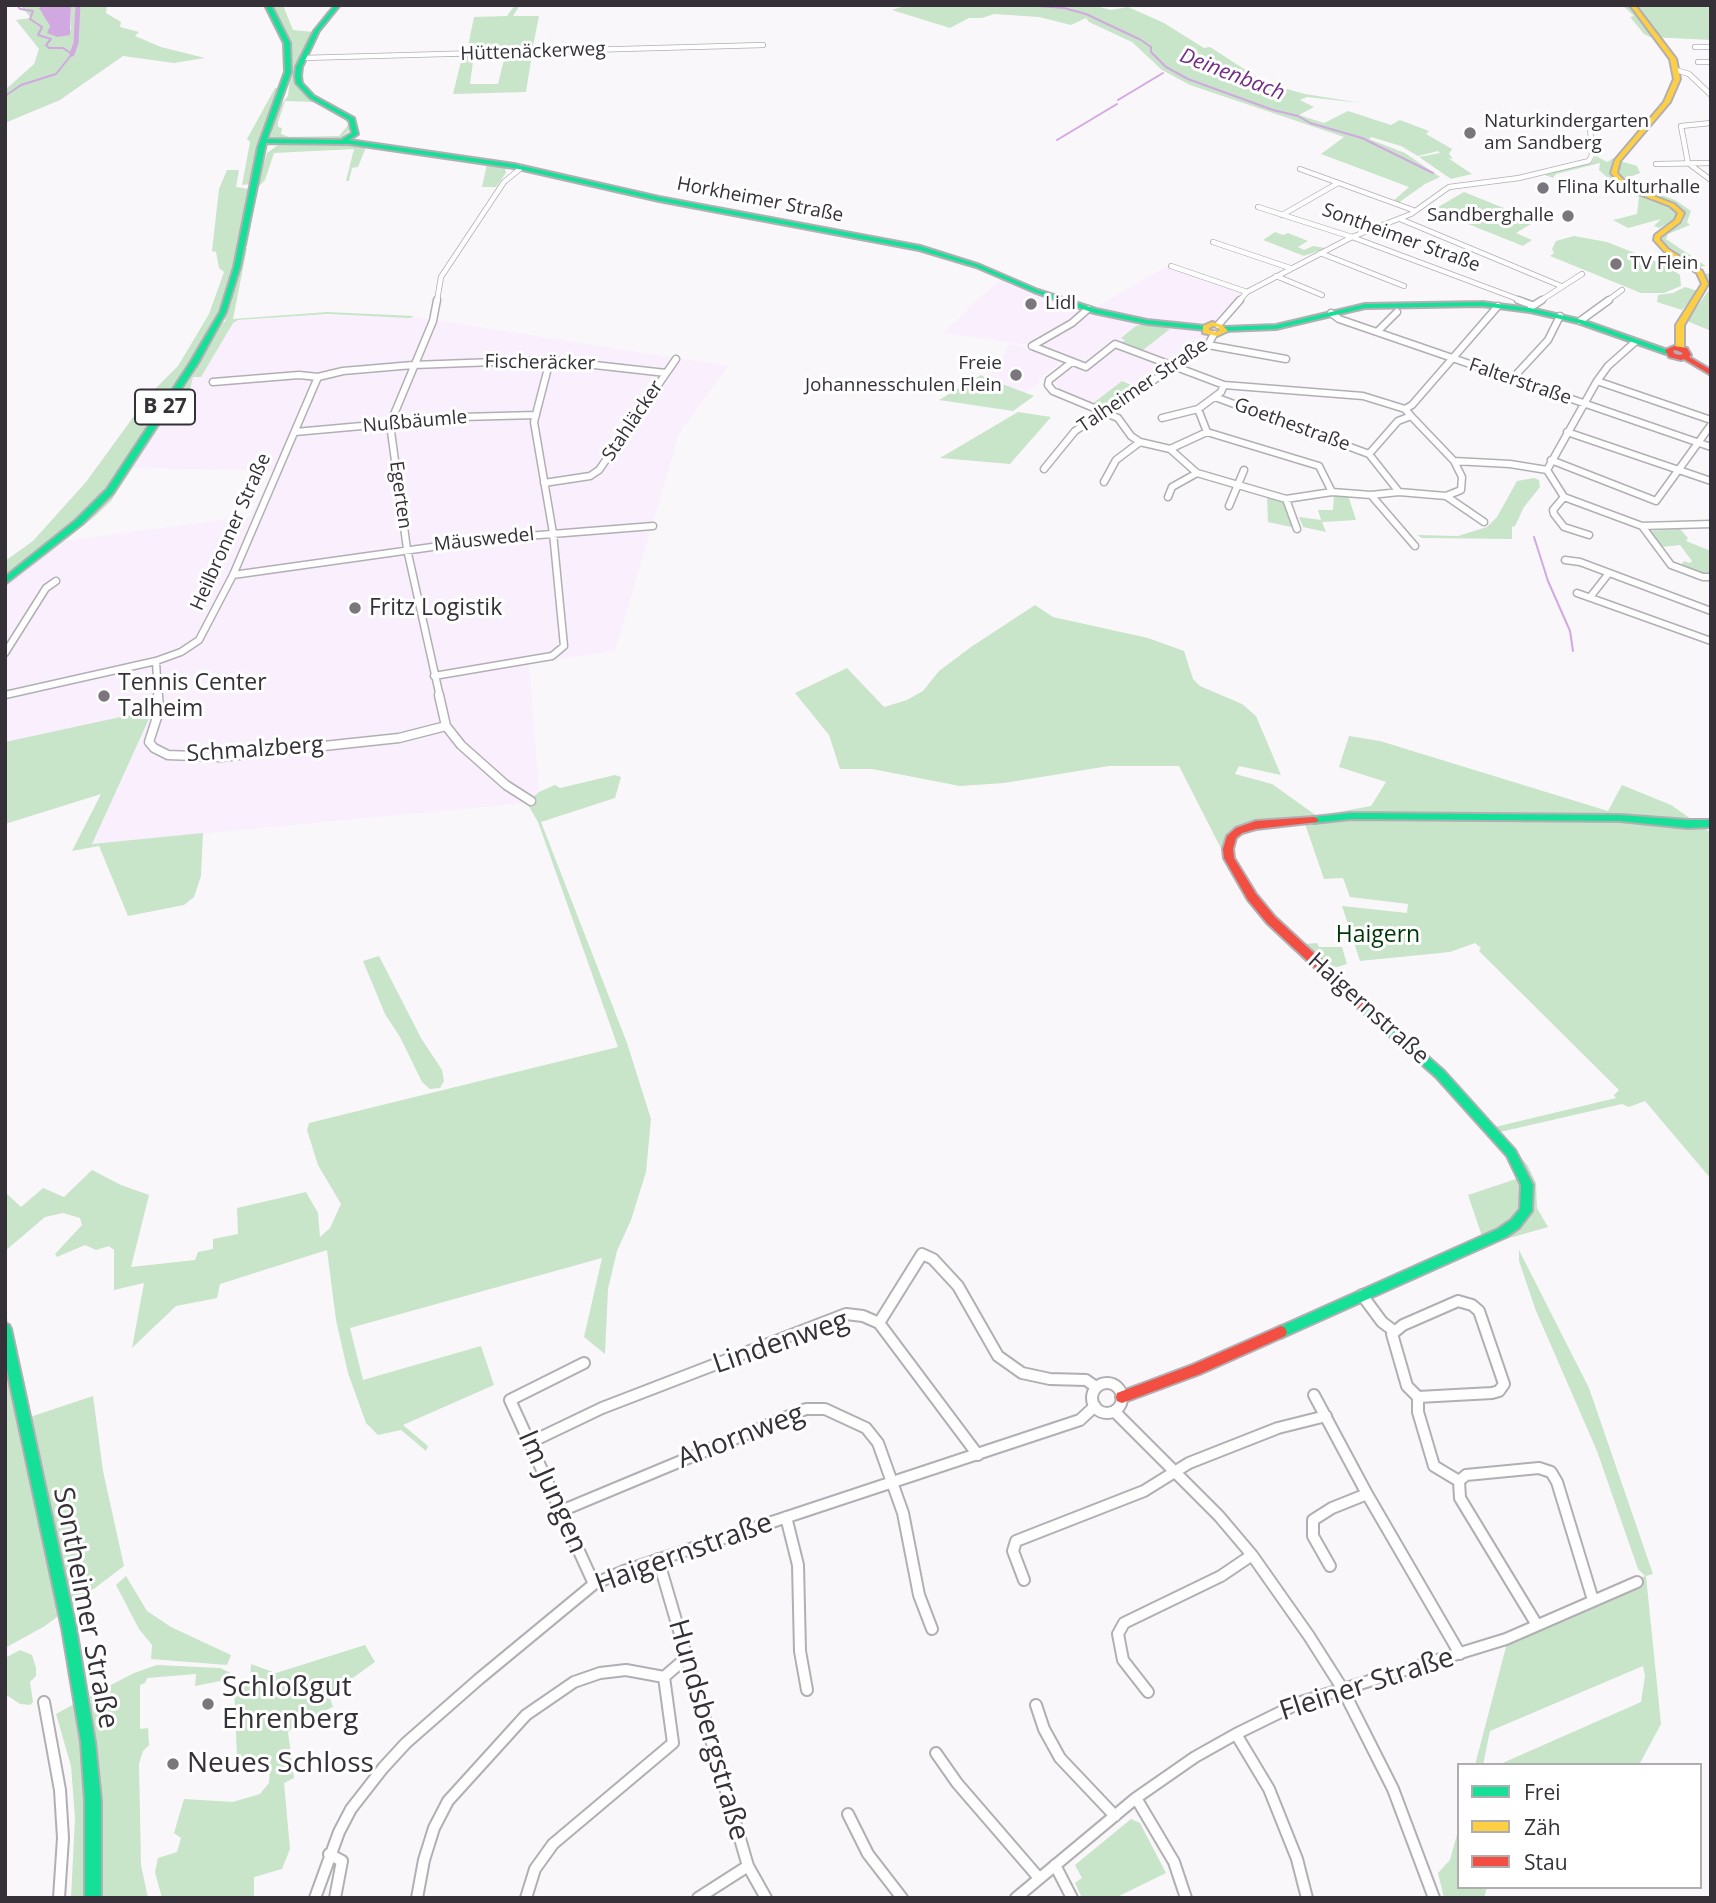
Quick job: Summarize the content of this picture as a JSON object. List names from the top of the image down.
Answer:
{
  "streets": {
    "main road": [
      "Horkheimer Straße",
      "Sontheimer Straße",
      "B 27",
      "Haigernstraße"
    ],
    "street": [
      "Hüttenäckerweg",
      "Fischeräcker",
      "Falterstraße",
      "Talheimer Straße",
      "Stahläcker",
      "Nußbäumle",
      "Goethestraße",
      "Egerten",
      "Heilbronner Straße",
      "Mäuswedel",
      "Schmalzberg",
      "Lindenweg",
      "Ahornweg",
      "Im Jungen",
      "Fleiner Straße",
      "Hundsbergstraße"
    ]
  },
  "crossings": [
    ["Horkheimer Straße", "Sontheimer Straße"],
    ["Horkheimer Straße", "Falterstraße"],
    ["Horkheimer Straße", "Talheimer Straße"],
    ["Horkheimer Straße", "B 27"],
    ["Horkheimer Straße", "Egerten"],
    ["Sontheimer Straße", "Talheimer Straße"],
    ["Fischeräcker", "Stahläcker"],
    ["Fischeräcker", "Egerten"],
    ["Nußbäumle", "Egerten"],
    ["Nußbäumle", "Heilbronner Straße"],
    ["Egerten", "Mäuswedel"],
    ["Egerten", "Schmalzberg"],
    ["Heilbronner Straße", "Mäuswedel"],
    ["Heilbronner Straße", "Schmalzberg"],
    ["Haigernstraße", "Lindenweg"],
    ["Haigernstraße", "Ahornweg"],
    ["Haigernstraße", "Im Jungen"],
    ["Haigernstraße", "Hundsbergstraße"],
    ["Lindenweg", "Im Jungen"],
    ["Ahornweg", "Im Jungen"]
  ],
  "water": ["Deinenbach"],
  "parks": ["Haigern"],
  "places": [
    "Naturkindergarten am Sandberg",
    "Flina Kulturhalle",
    "Sandberghalle",
    "TV Flein",
    "Lidl",
    "Freie Johannesschulen Flein",
    "Fritz Logistik",
    "Tennis Center Talheim",
    "Schloßgut Ehrenberg",
    "Neues Schloss"
  ],
  "legend": ["Frei", "Zäh", "Stau"]
}
